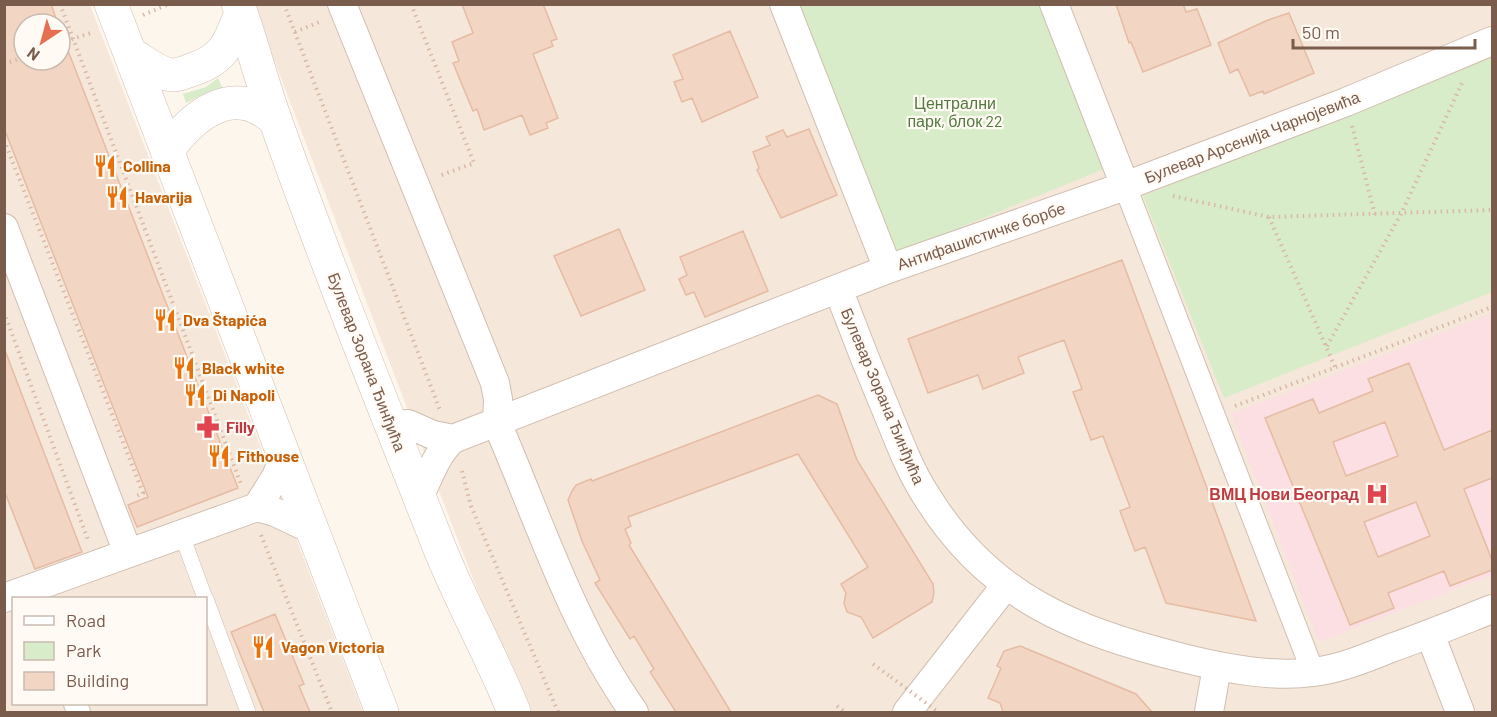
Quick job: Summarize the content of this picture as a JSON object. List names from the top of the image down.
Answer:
{
  "streets": {
    "street": ["Булевар Арсенија Чарнојевића", "Антифашистичке борбе", "Булевар Зорана Ђинђића"]
  },
  "crossings": [
    ["Булевар Арсенија Чарнојевића", "Антифашистичке борбе"],
    ["Антифашистичке борбе", "Булевар Зорана Ђинђића"]
  ],
  "parks": ["Централни парк, блок 22"],
  "places": {
    "restaurant": [
      "Collina",
      "Havarija",
      "Dva Štapića",
      "Black white",
      "Di Napoli",
      "Fithouse",
      "Vagon Victoria"
    ],
    "pharmacy": ["Filly"],
    "hospital": ["ВМЦ Нови Београд"]
  },
  "legend": ["Road", "Park", "Building"],
  "scale_bar": "50 m",
  "north": "bottom left"
}
